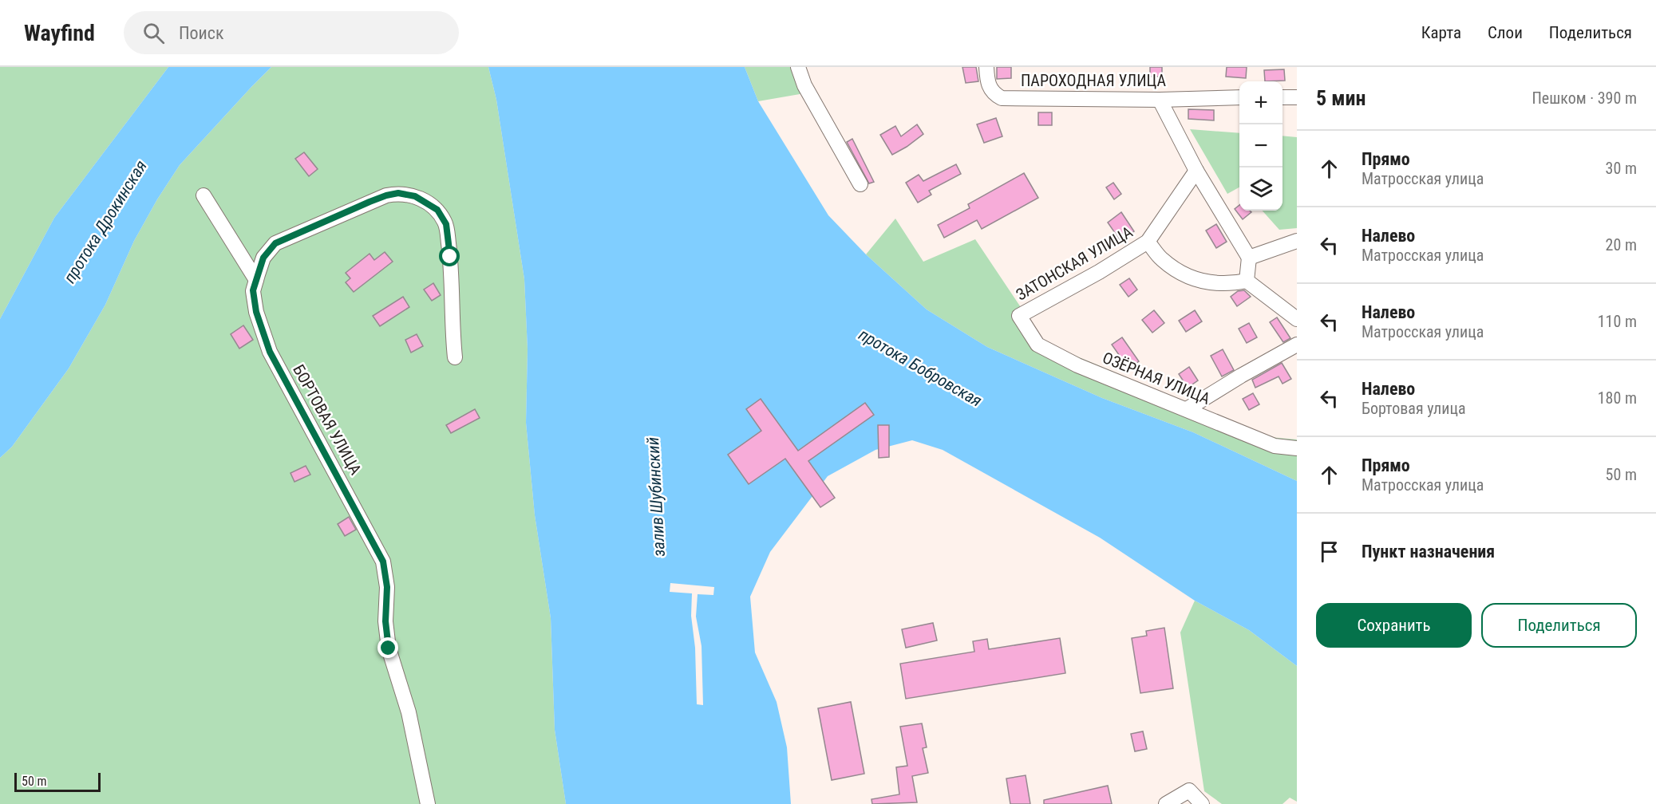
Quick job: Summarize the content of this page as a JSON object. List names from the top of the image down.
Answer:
{
  "streets": {
    "street": [
      "ПАРОХОДНАЯ УЛИЦА",
      "ЗАТОНСКАЯ УЛИЦА",
      "ОЗЁРНАЯ УЛИЦА",
      "БОРТОВАЯ УЛИЦА"
    ]
  },
  "crossings": [
    ["ЗАТОНСКАЯ УЛИЦА", "ОЗЁРНАЯ УЛИЦА"]
  ],
  "water": ["протока Дрокинская", "протока Бобровская", "залив Шубинский"],
  "scale_bar": "50 m",
  "page": {
    "header": "Wayfind",
    "search": "Поиск",
    "nav": ["Карта", "Слои", "Поделиться"],
    "heading": ["5 мин", "Пешком · 390 m"],
    "map_buttons": ["+", "−"],
    "list": [
      ["Прямо", "Матросская улица", "30 m"],
      ["Налево", "Матросская улица", "20 m"],
      ["Налево", "Матросская улица", "110 m"],
      ["Налево", "Бортовая улица", "180 m"],
      ["Прямо", "Матросская улица", "50 m"],
      "Пункт назначения"
    ],
    "buttons": ["Сохранить", "Поделиться"],
    "scale": "50 m"
  }
}
